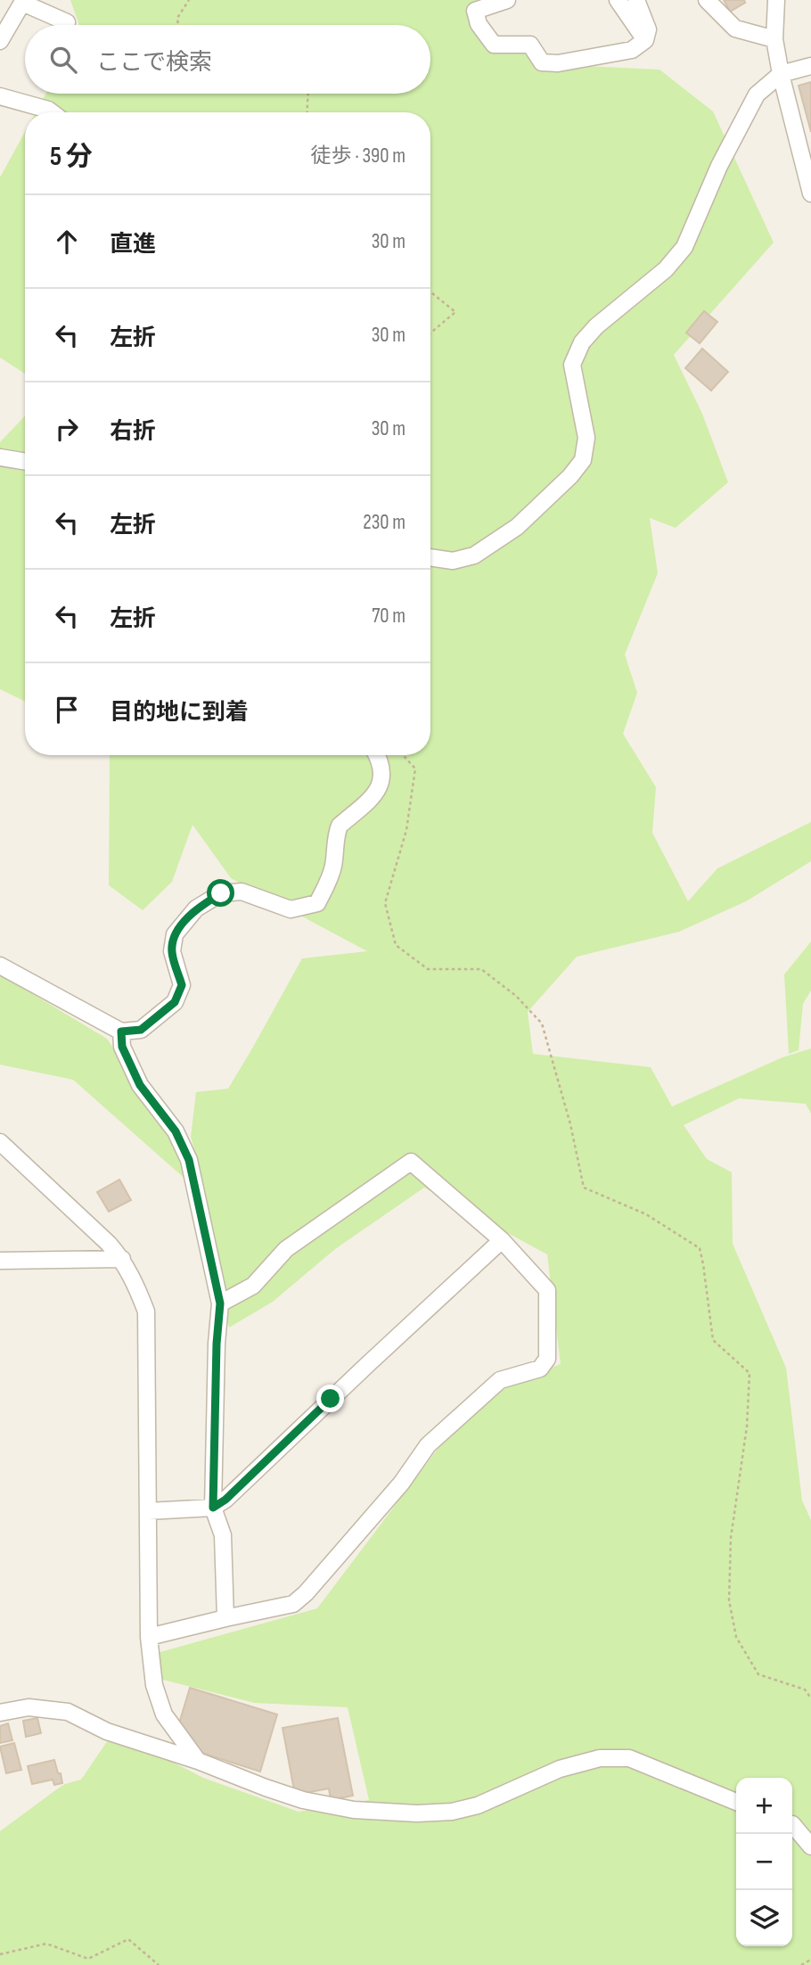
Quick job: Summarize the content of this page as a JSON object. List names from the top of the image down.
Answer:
{
  "page": {
    "search": "ここで検索",
    "heading": ["5 分", "徒歩 · 390 m"],
    "list": [
      ["直進", "30 m"],
      ["左折", "30 m"],
      ["右折", "30 m"],
      ["左折", "230 m"],
      ["左折", "70 m"],
      "目的地に到着"
    ],
    "map_buttons": ["+", "−"]
  }
}
